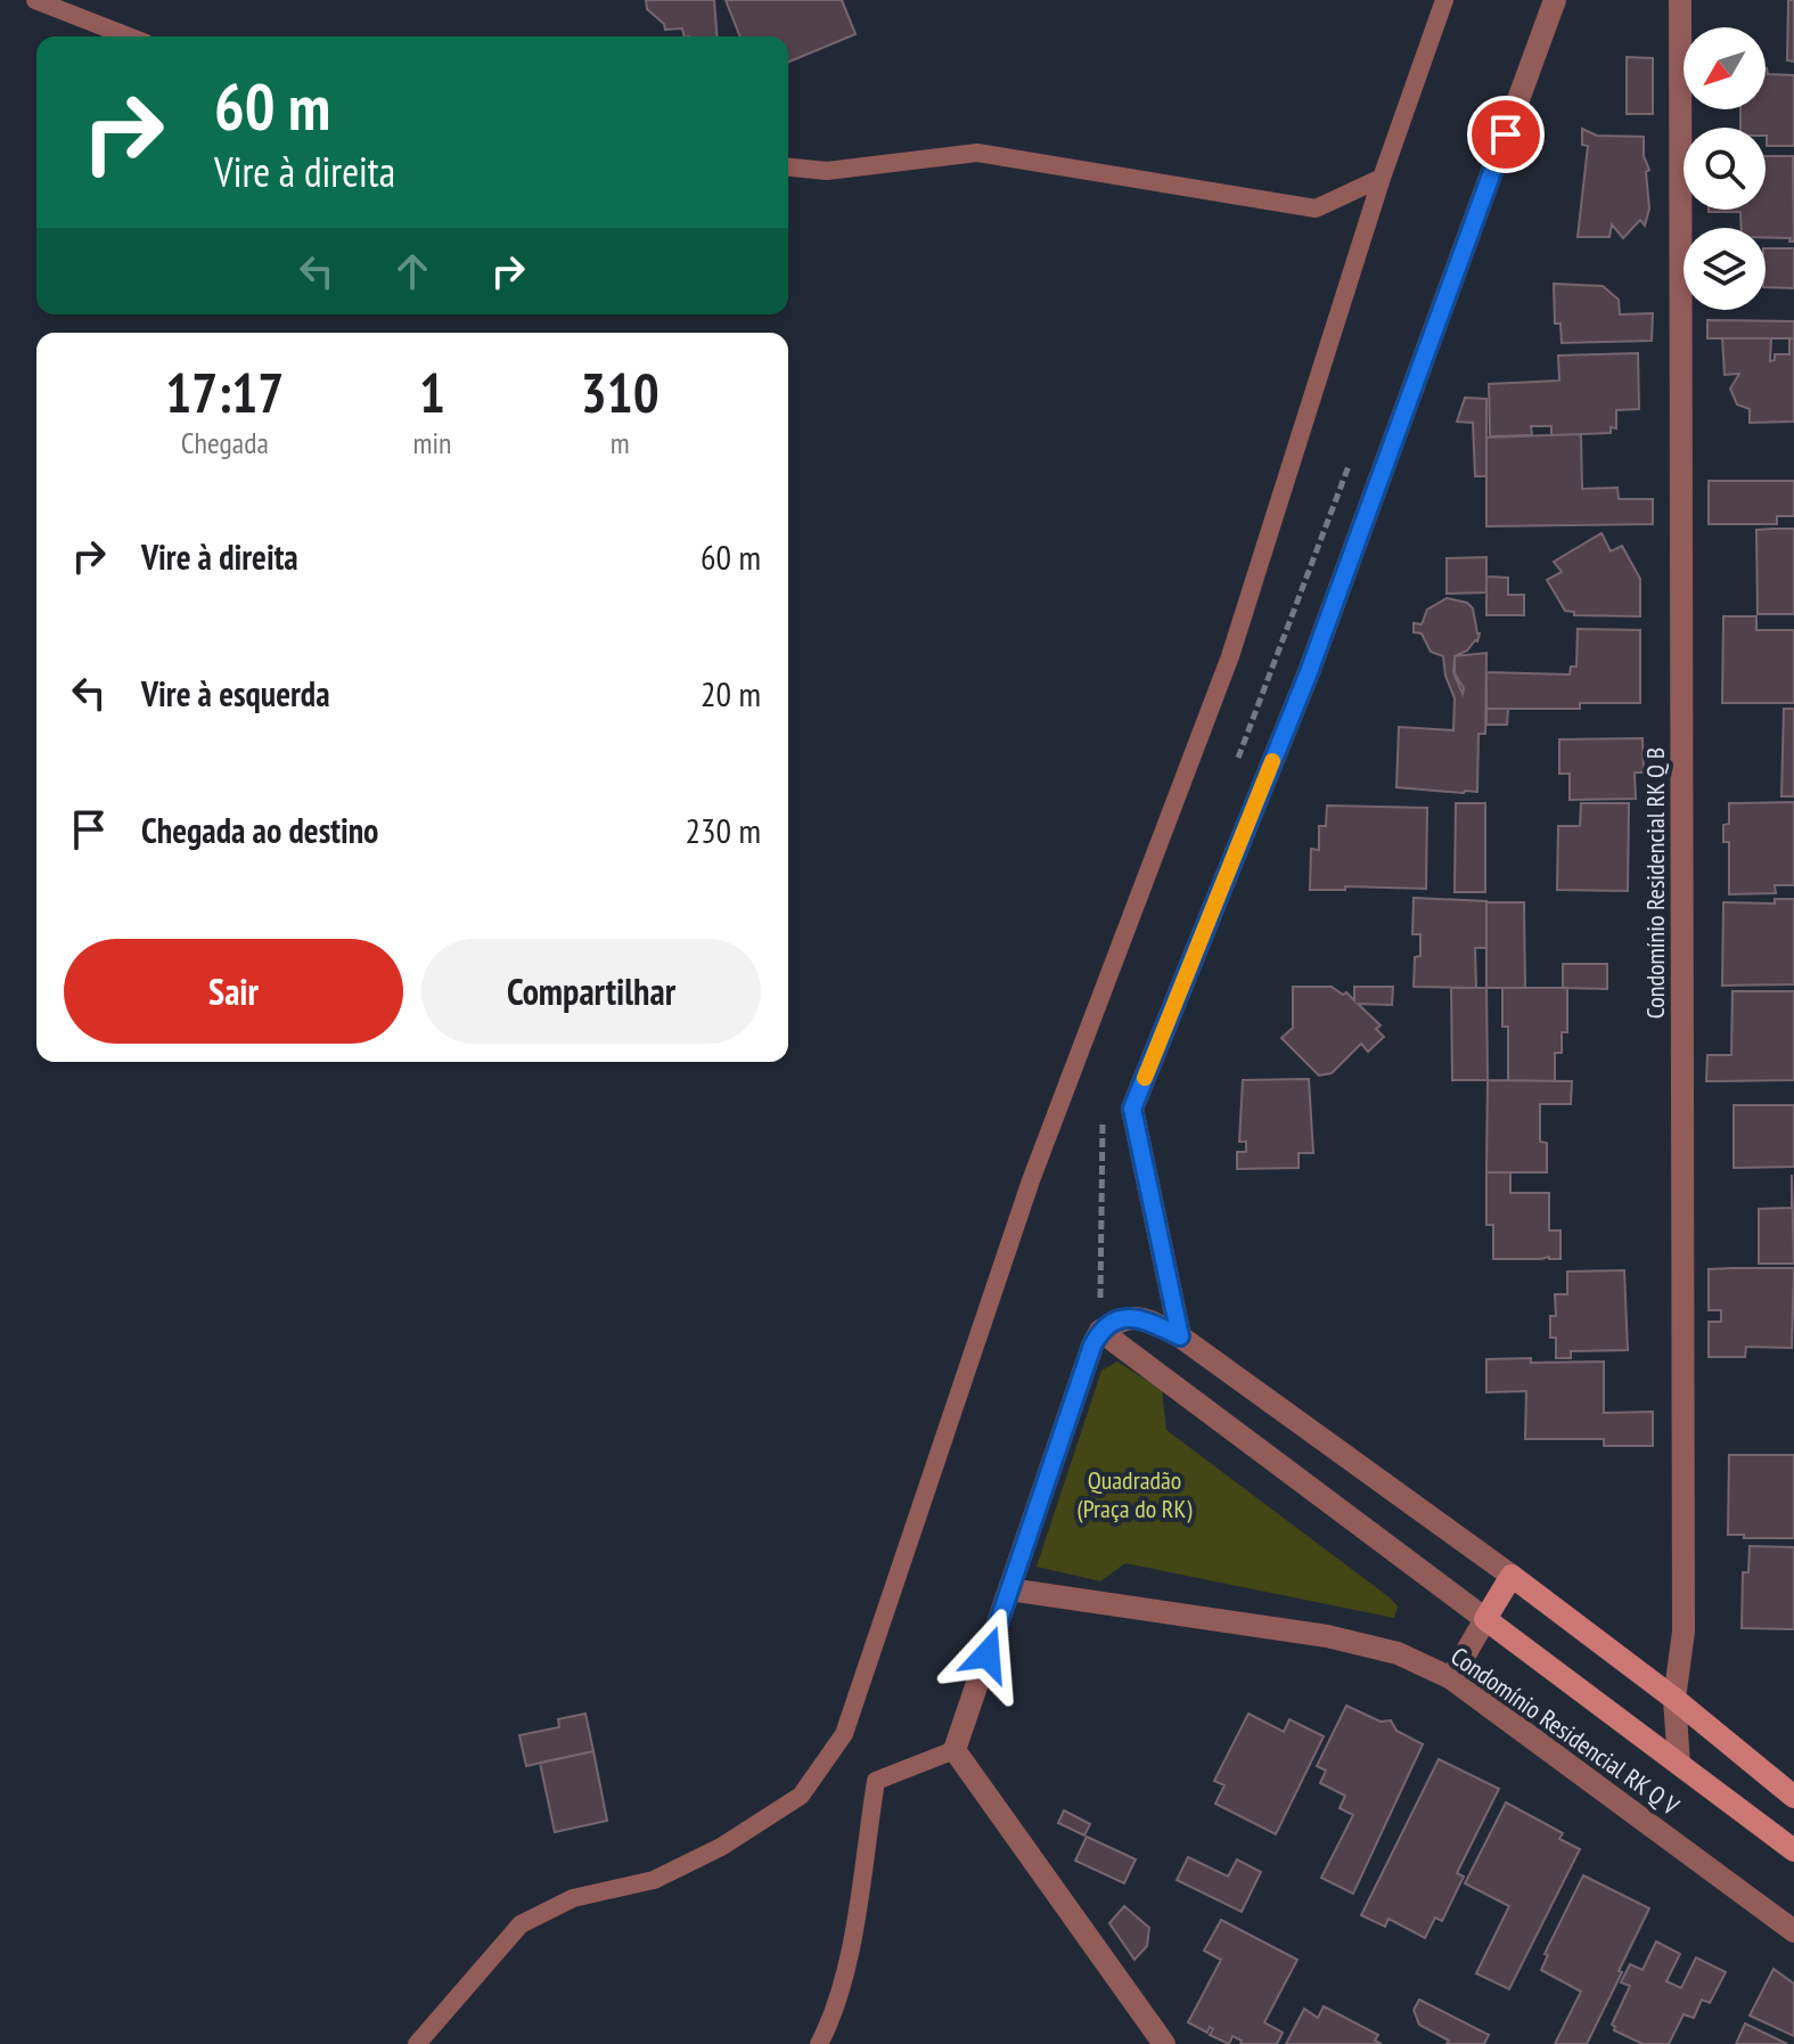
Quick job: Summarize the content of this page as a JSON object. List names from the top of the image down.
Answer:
{
  "streets": {
    "street": ["Condomínio Residencial RK Q B", "Condomínio Residencial RK Q V"]
  },
  "parks": ["Quadradão (Praça do RK)"],
  "north": "bottom left",
  "page": {
    "turn": ["60 m", "Vire à direita"],
    "eta": [
      "17:17",
      "Chegada",
      "1",
      "min",
      "310",
      "m"
    ],
    "list": [
      {
        "name": "Vire à direita",
        "value": "60 m"
      },
      {
        "name": "Vire à esquerda",
        "value": "20 m"
      },
      {
        "name": "Chegada ao destino",
        "value": "230 m"
      }
    ],
    "buttons": ["Sair", "Compartilhar"]
  }
}
